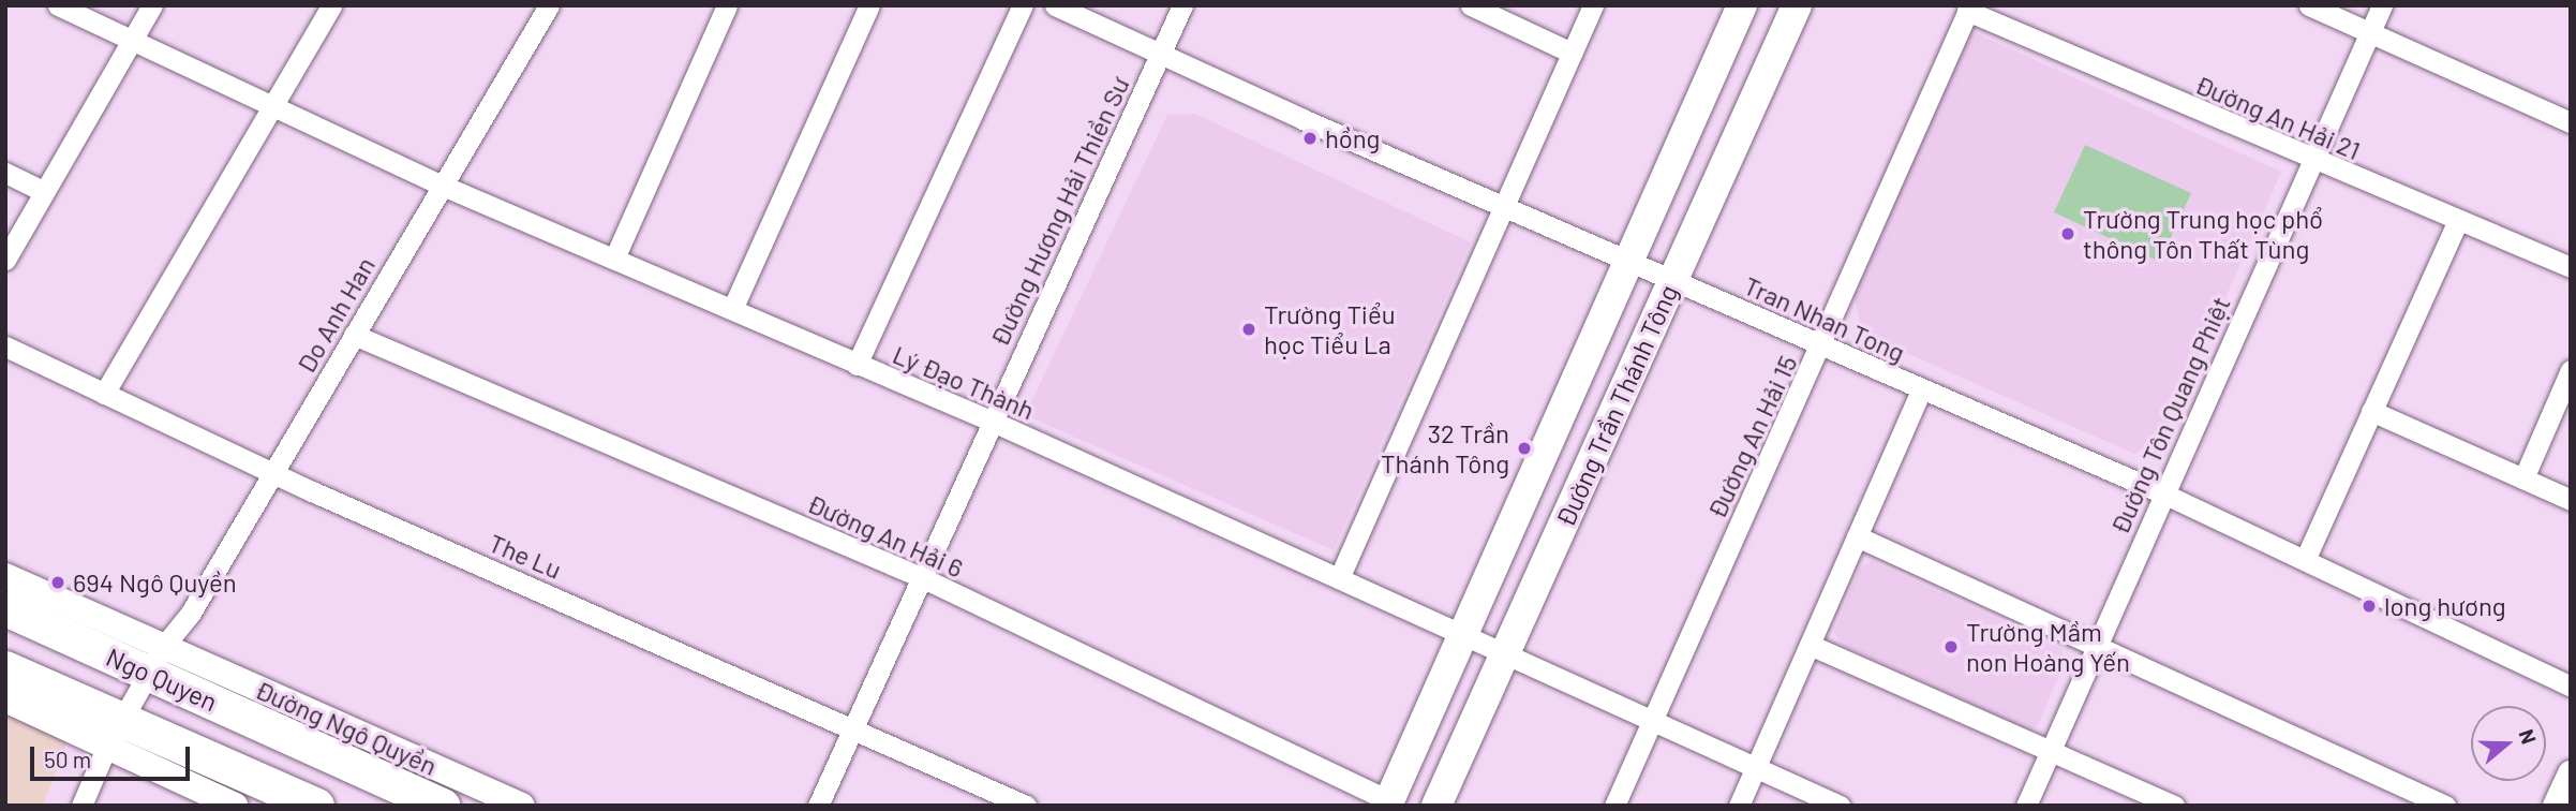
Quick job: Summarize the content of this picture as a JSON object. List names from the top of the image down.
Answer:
{
  "streets": {
    "highway": ["Ngo Quyen"],
    "main road": ["Đường Trần Thánh Tông"],
    "street": [
      "Đường An Hải 21",
      "Đường Hương Hải Thiền Sư",
      "Do Anh Han",
      "Tran Nhan Tong",
      "Lý Đạo Thành",
      "Đường Tôn Quang Phiệt",
      "Đường An Hải 15",
      "Đường An Hải 6",
      "The Lu",
      "Đường Ngô Quyền"
    ]
  },
  "crossings": [
    ["Đường An Hải 21", "Đường Tôn Quang Phiệt"],
    ["Đường An Hải 21", "Đường An Hải 15"],
    ["Đường Hương Hải Thiền Sư", "Tran Nhan Tong"],
    ["Đường Hương Hải Thiền Sư", "Lý Đạo Thành"],
    ["Đường Hương Hải Thiền Sư", "Đường An Hải 6"],
    ["Đường Hương Hải Thiền Sư", "The Lu"],
    ["Do Anh Han", "Lý Đạo Thành"],
    ["Do Anh Han", "Đường An Hải 6"],
    ["Do Anh Han", "The Lu"],
    ["Do Anh Han", "Ngo Quyen"],
    ["Do Anh Han", "Đường Ngô Quyền"],
    ["Tran Nhan Tong", "Đường Trần Thánh Tông"],
    ["Tran Nhan Tong", "Đường Tôn Quang Phiệt"],
    ["Tran Nhan Tong", "Đường An Hải 15"],
    ["Lý Đạo Thành", "Đường Trần Thánh Tông"],
    ["Lý Đạo Thành", "Đường An Hải 15"],
    ["Đường Trần Thánh Tông", "Đường An Hải 6"],
    ["Ngo Quyen", "Đường Ngô Quyền"]
  ],
  "places": [
    "hồng",
    "Trường Trung học phổ thông Tôn Thất Tùng",
    "Trường Tiểu học Tiểu La",
    "32 Trần Thánh Tông",
    "694 Ngô Quyền",
    "long hương",
    "Trường Mầm non Hoàng Yến"
  ],
  "scale_bar": "50 m",
  "north": "right"
}
